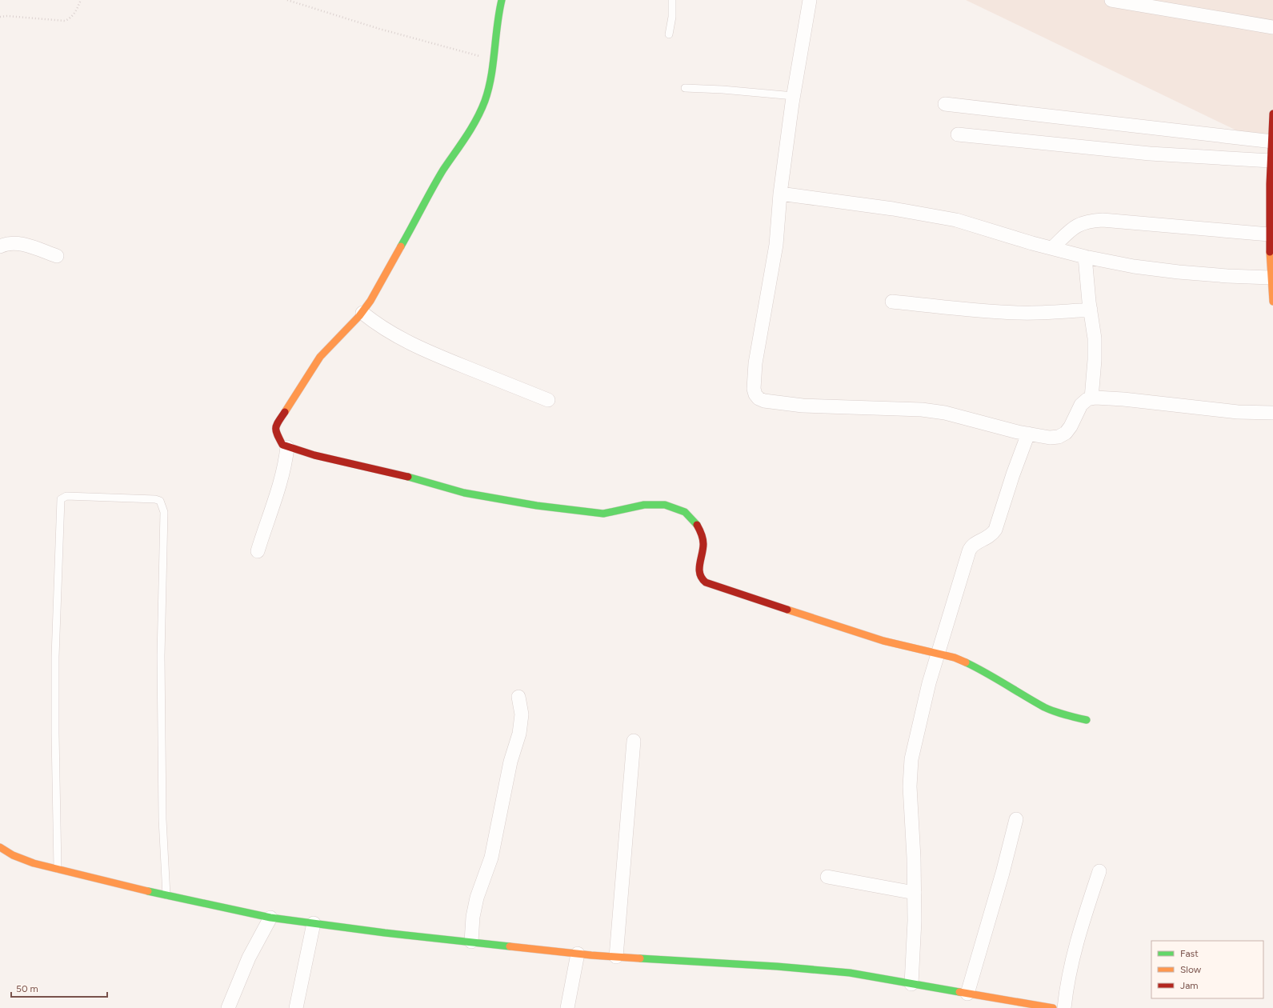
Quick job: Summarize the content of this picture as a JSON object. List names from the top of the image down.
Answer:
{
  "legend": ["Fast", "Slow", "Jam"],
  "scale_bar": "50 m"
}
